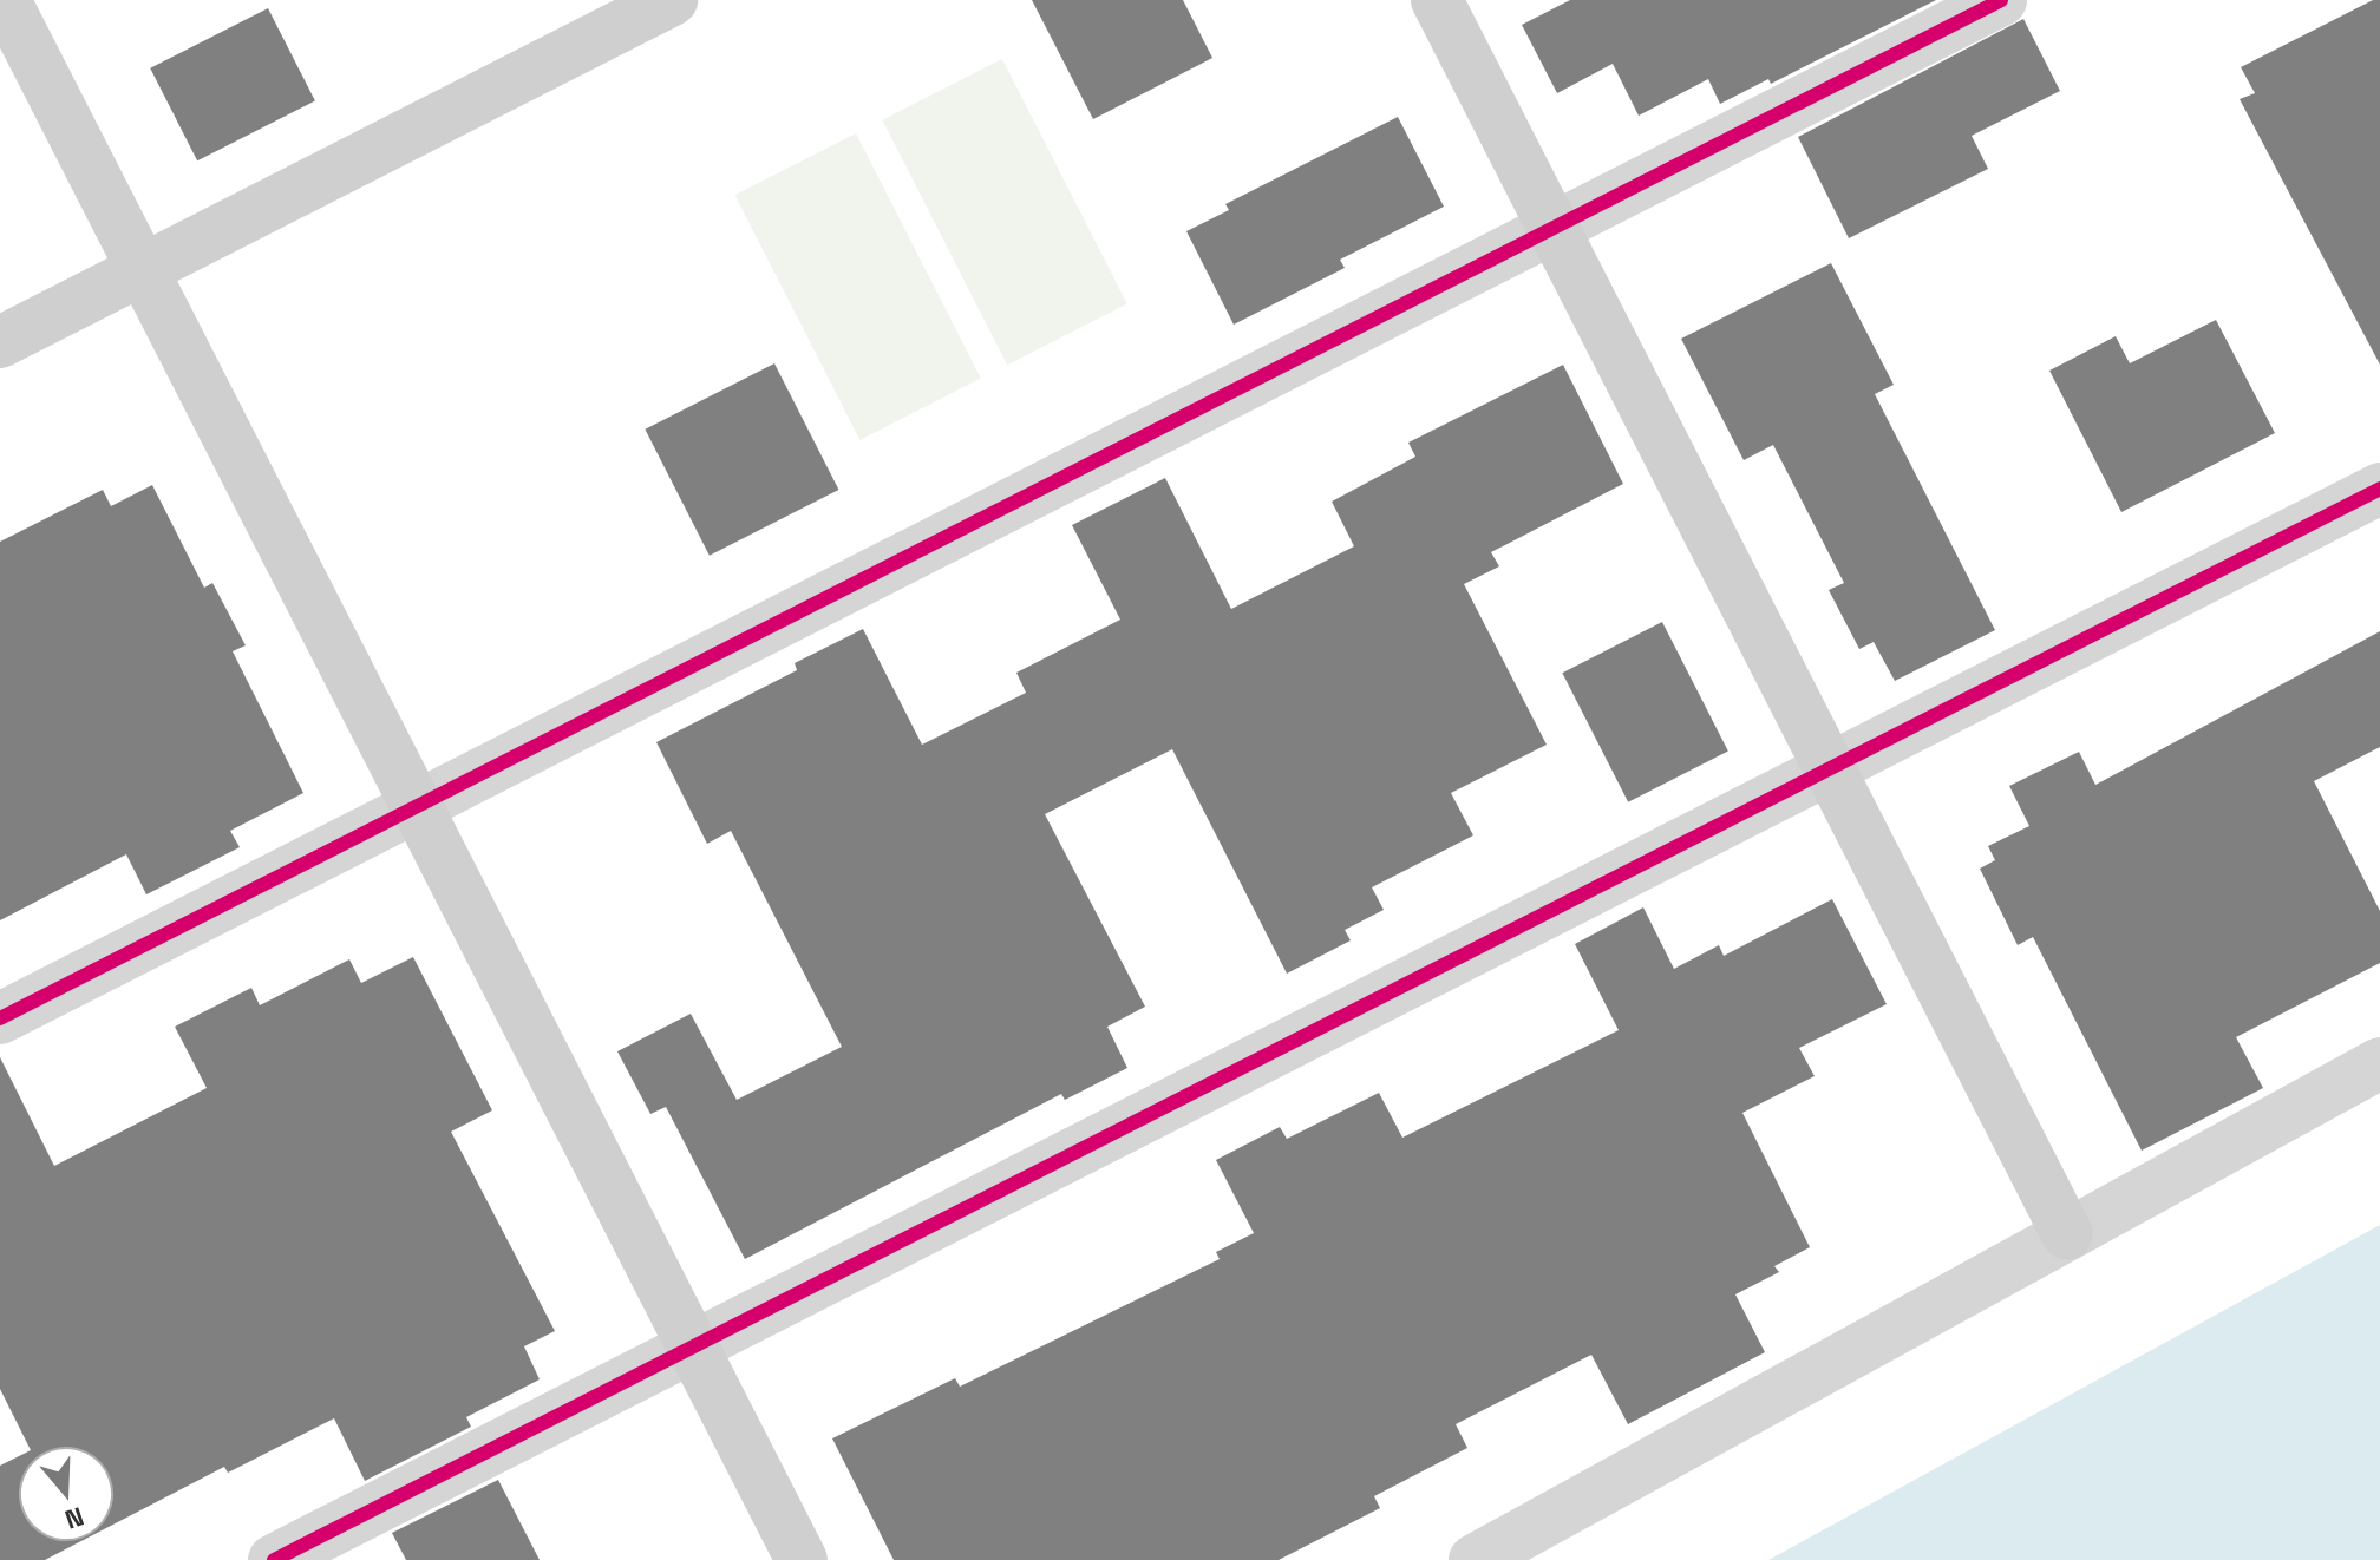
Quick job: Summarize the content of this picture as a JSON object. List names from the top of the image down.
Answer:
{
  "north": "bottom"
}
